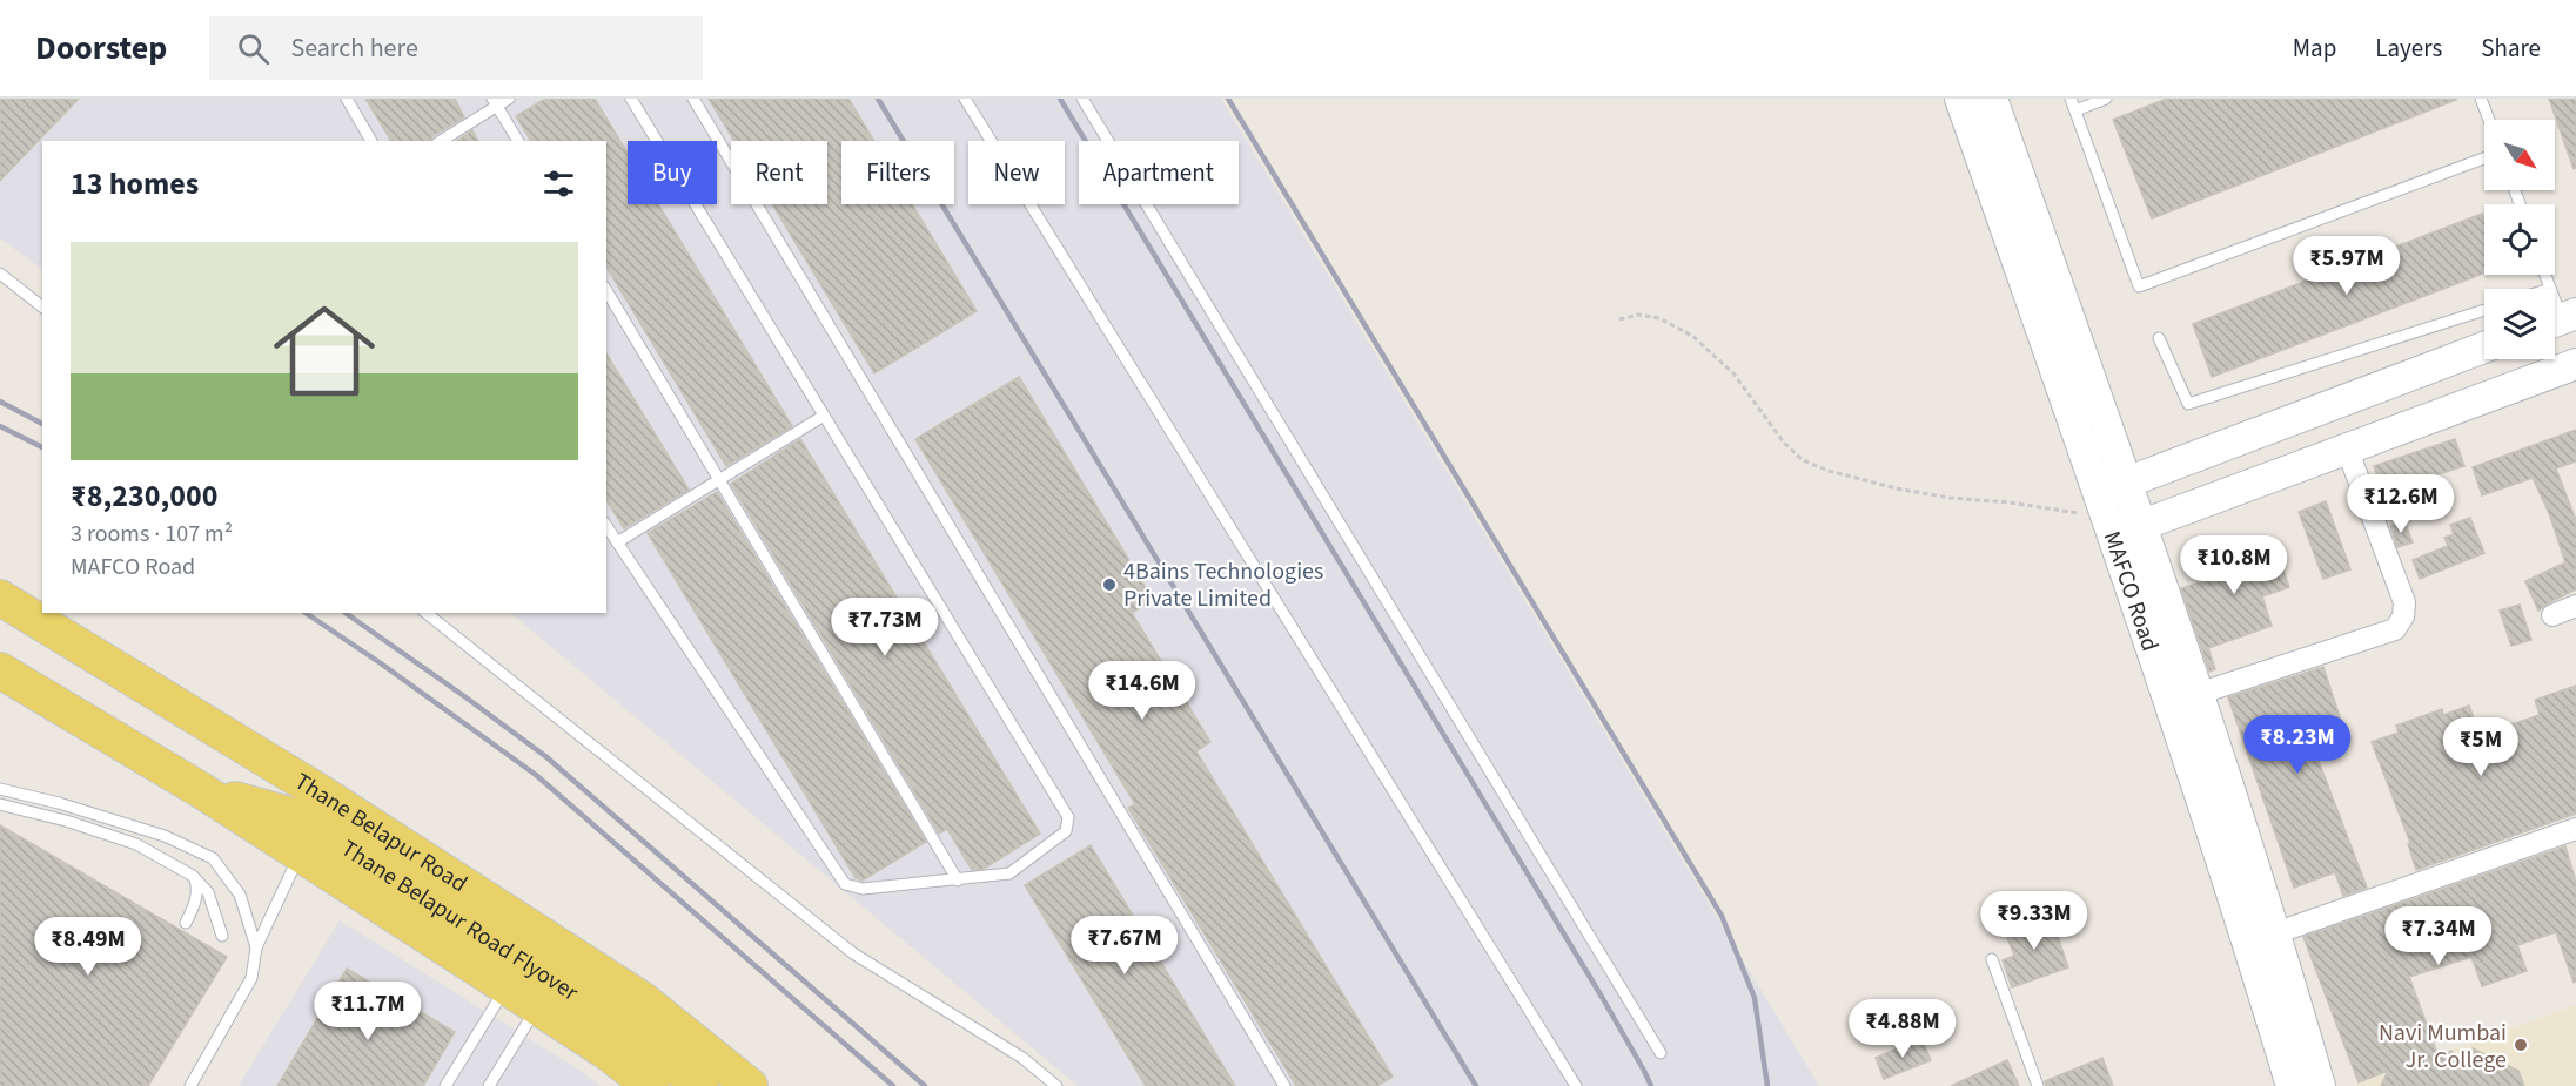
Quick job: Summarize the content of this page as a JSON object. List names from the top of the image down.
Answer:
{
  "streets": {
    "main road": ["MAFCO Road", "Thane Belapur Road", "Thane Belapur Road Flyover"]
  },
  "places": ["4Bains Technologies Private Limited", "Navi Mumbai Jr. College"],
  "north": "bottom right",
  "page": {
    "header": "Doorstep",
    "search": "Search here",
    "nav": ["Map", "Layers", "Share"],
    "chip": [
      "Buy",
      "Rent",
      "Filters",
      "New",
      "Apartment"
    ],
    "heading": "13 homes",
    "list": [
      {
        "name": "₹8,230,000",
        "note": "3 rooms · 107 m² · MAFCO Road"
      }
    ],
    "price": [
      "₹5.97M",
      "₹12.6M",
      "₹10.8M",
      "₹7.73M",
      "₹14.6M",
      "₹8.23M",
      "₹5M",
      "₹9.33M",
      "₹7.34M",
      "₹7.67M",
      "₹8.49M",
      "₹11.7M",
      "₹4.88M"
    ]
  }
}
